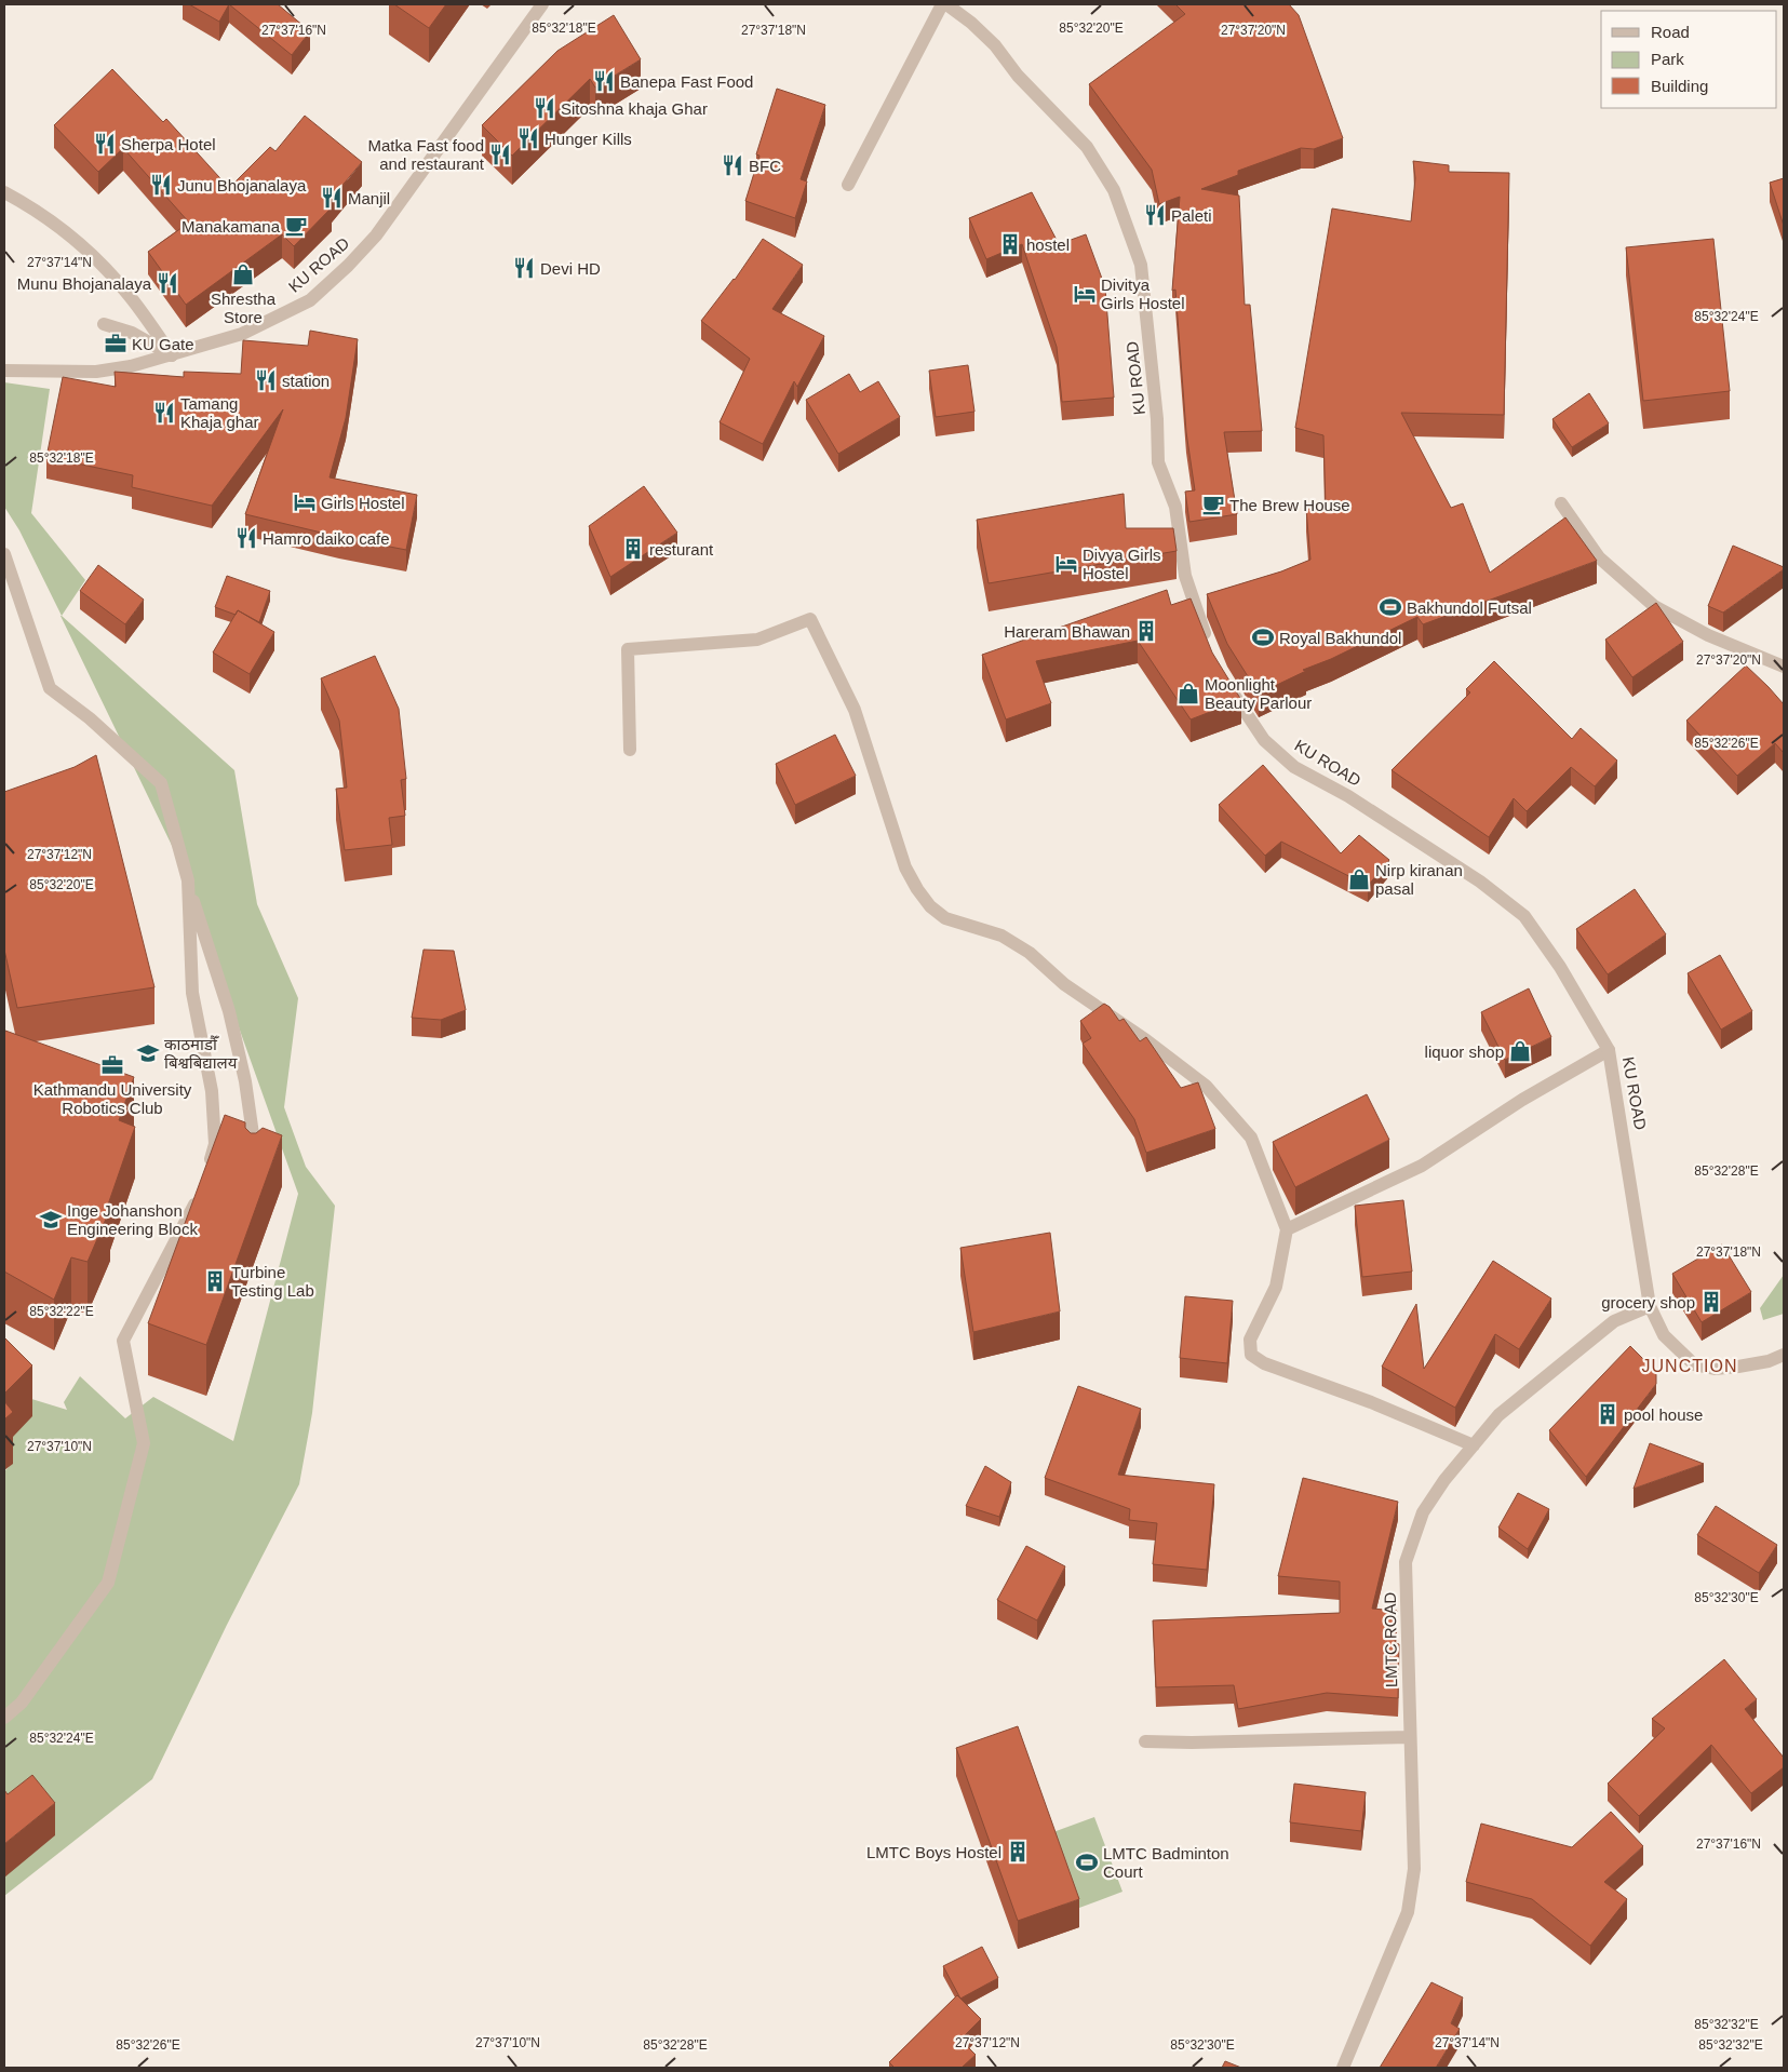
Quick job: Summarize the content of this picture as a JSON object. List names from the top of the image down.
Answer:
{
  "streets": {
    "street": ["KU ROAD", "LMTC ROAD"]
  },
  "crossings": [
    ["KU ROAD", "LMTC ROAD"]
  ],
  "districts": ["JUNCTION"],
  "places": {
    "restaurant": [
      "Banepa Fast Food",
      "Sitoshna khaja Ghar",
      "Hunger Kills",
      "Sherpa Hotel",
      "Matka Fast food and restaurant",
      "BFC",
      "Junu Bhojanalaya",
      "Manjil",
      "Paleti",
      "Devi HD",
      "Munu Bhojanalaya",
      "station",
      "Tamang Khaja ghar",
      "Hamro daiko cafe"
    ],
    "cafe": ["Manakamana", "The Brew House"],
    "building": [
      "hostel",
      "resturant",
      "Hareram Bhawan",
      "Turbine Testing Lab",
      "grocery shop",
      "pool house",
      "LMTC Boys Hostel"
    ],
    "shop": [
      "Shrestha Store",
      "Moonlight Beauty Parlour",
      "Nirp kiranan pasal",
      "liquor shop"
    ],
    "hotel": ["Divitya Girls Hostel", "Girls Hostel", "Divya Girls Hostel"],
    "office": ["KU Gate", "Kathmandu University Robotics Club"],
    "sports": ["Bakhundol Futsal", "Royal Bakhundol", "LMTC Badminton Court"],
    "school or university": ["काठमाडौँ बिश्वबिद्यालय", "Inge Johanshon Engineering Block"]
  },
  "legend": ["Road", "Park", "Building"],
  "coordinates": [
    "85°32'20\"E",
    "85°32'18\"E",
    "27°37'16\"N",
    "27°37'18\"N",
    "27°37'20\"N",
    "27°37'14\"N",
    "85°32'24\"E",
    "85°32'26\"E",
    "27°37'12\"N",
    "85°32'28\"E",
    "85°32'22\"E",
    "27°37'10\"N",
    "85°32'30\"E",
    "85°32'32\"E"
  ]
}
